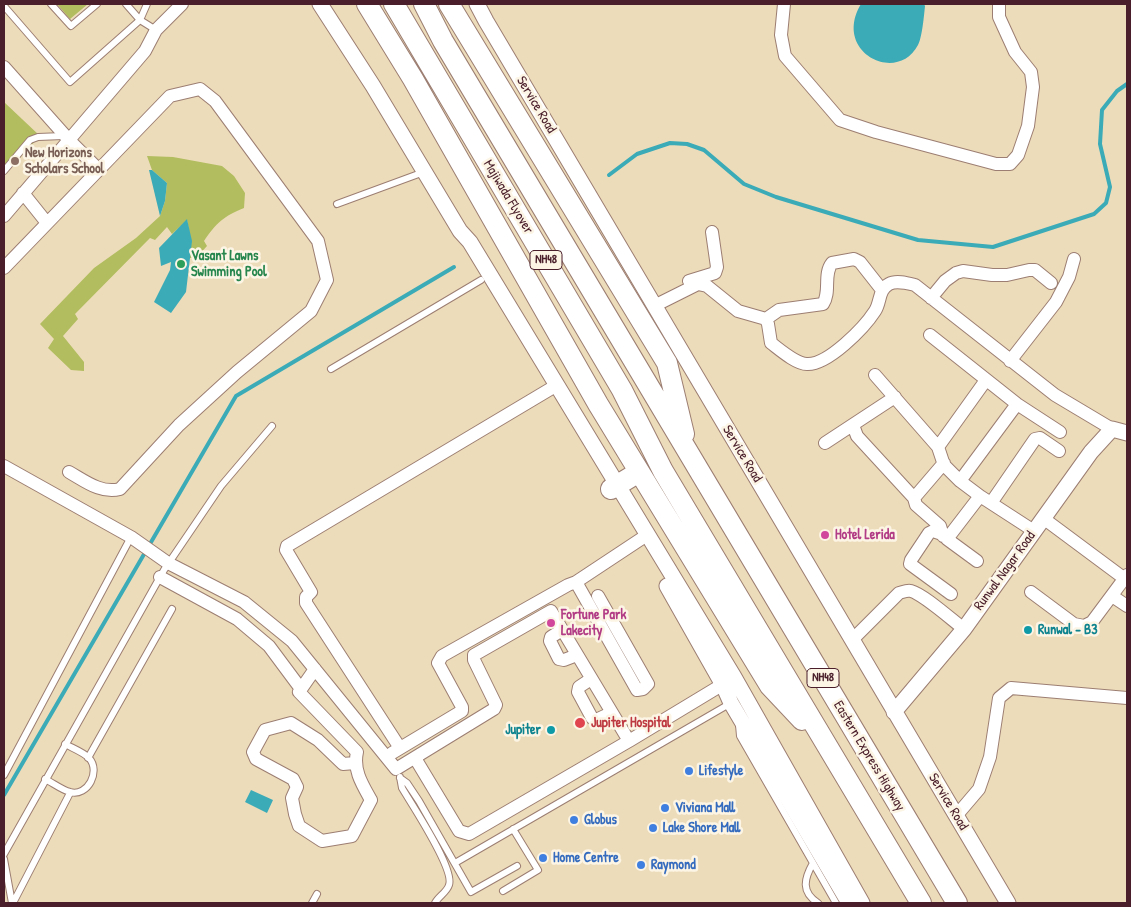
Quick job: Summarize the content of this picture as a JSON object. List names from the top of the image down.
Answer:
{
  "streets": {
    "highway": ["Majiwada Flyover", "NH48", "Eastern Express Highway"],
    "street": ["Service Road", "Runwal Nagar Road"]
  },
  "crossings": [
    ["Service Road", "Runwal Nagar Road"],
    ["Majiwada Flyover", "NH48"],
    ["Majiwada Flyover", "Eastern Express Highway"]
  ],
  "places": [
    "New Horizons Scholars School",
    "Vasant Lawns Swimming Pool",
    "Hotel Lerida",
    "Fortune Park Lakecity",
    "Runwal - B3",
    "Jupiter Hospital",
    "Jupiter",
    "Lifestyle",
    "Viviana Mall",
    "Globus",
    "Lake Shore Mall",
    "Home Centre",
    "Raymond"
  ]
}
